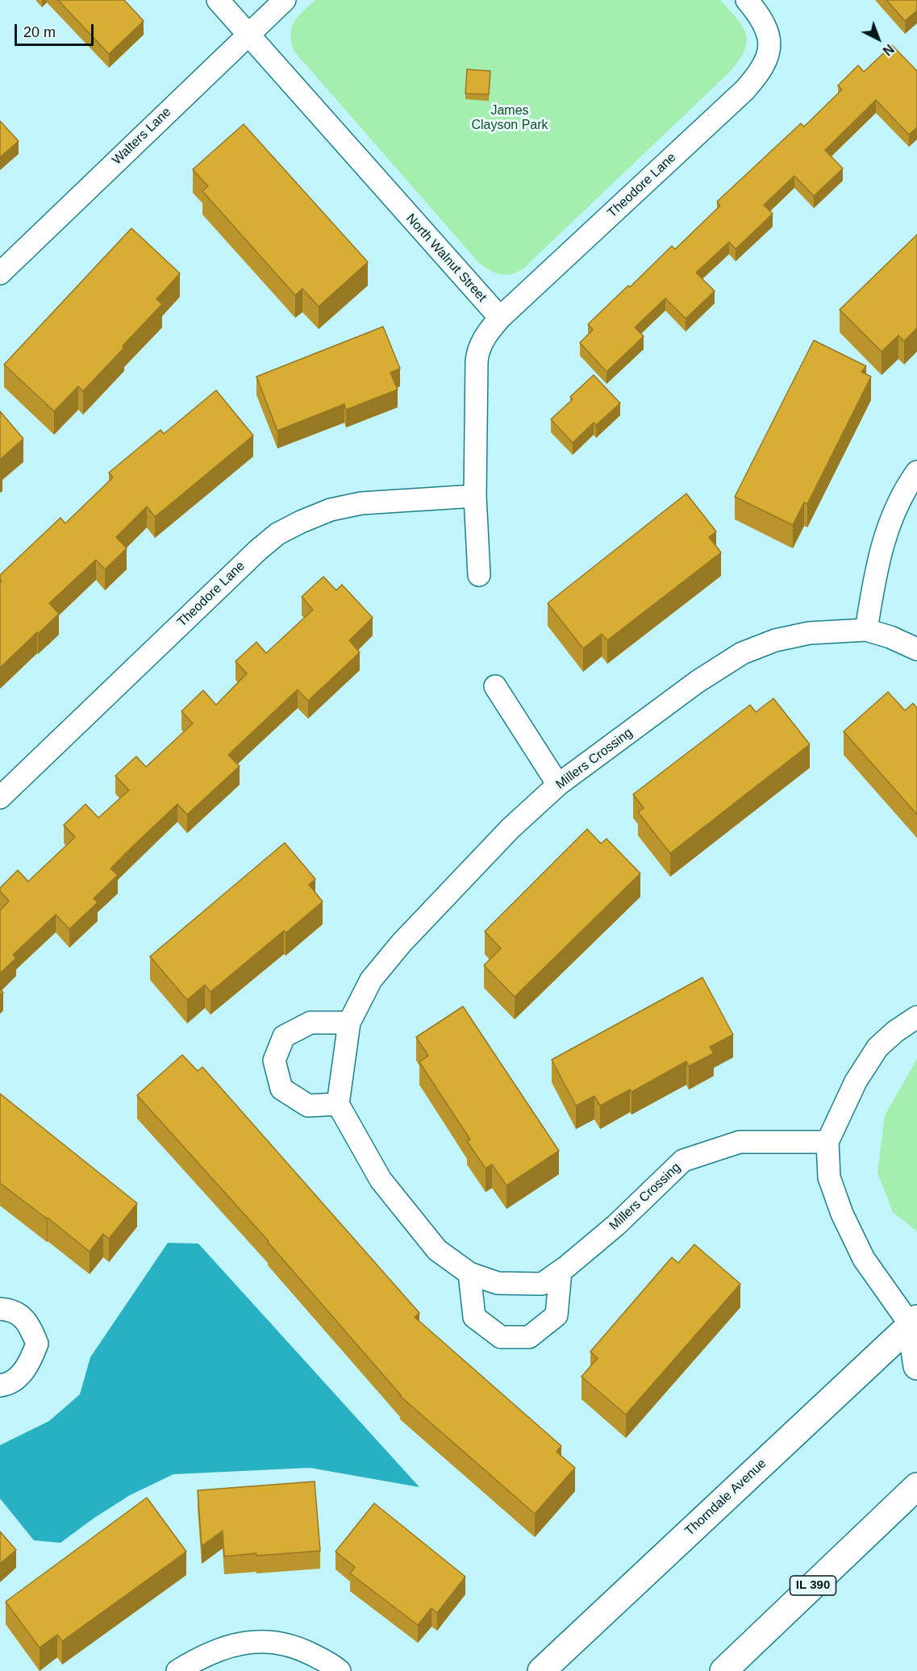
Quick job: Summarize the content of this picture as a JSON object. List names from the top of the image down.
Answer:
{
  "streets": {
    "main road": ["Thorndale Avenue", "IL 390"],
    "street": [
      "Walters Lane",
      "Theodore Lane",
      "North Walnut Street",
      "Millers Crossing"
    ]
  },
  "crossings": [
    ["Walters Lane", "North Walnut Street"],
    ["Theodore Lane", "North Walnut Street"]
  ],
  "parks": ["James Clayson Park"],
  "scale_bar": "20 m",
  "north": "bottom right"
}
